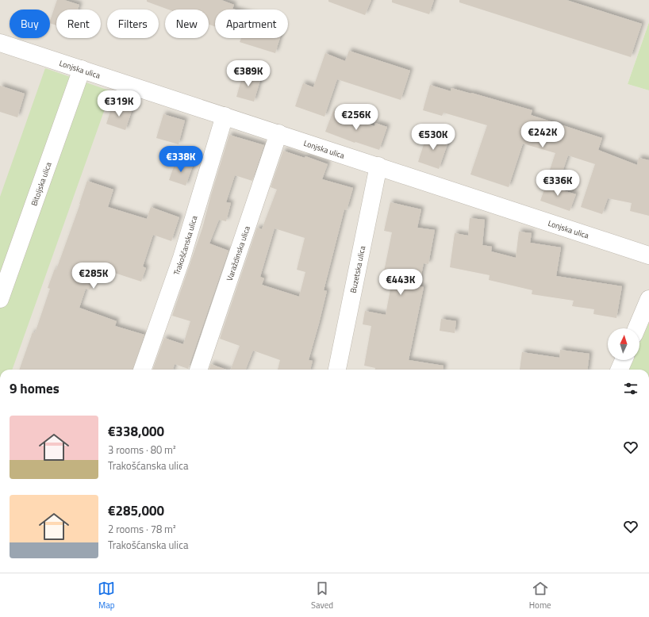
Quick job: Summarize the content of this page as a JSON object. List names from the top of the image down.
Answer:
{
  "streets": {
    "street": [
      "Lonjska ulica",
      "Bitoljska ulica",
      "Trakošćanska ulica",
      "Varaždinska ulica",
      "Buzetska ulica"
    ]
  },
  "crossings": [
    ["Lonjska ulica", "Bitoljska ulica"],
    ["Lonjska ulica", "Trakošćanska ulica"],
    ["Lonjska ulica", "Varaždinska ulica"],
    ["Lonjska ulica", "Buzetska ulica"]
  ],
  "north": "top",
  "page": {
    "chip": [
      "Buy",
      "Rent",
      "Filters",
      "New",
      "Apartment"
    ],
    "price": [
      "€389K",
      "€319K",
      "€256K",
      "€242K",
      "€530K",
      "€338K",
      "€336K",
      "€285K",
      "€443K"
    ],
    "heading": "9 homes",
    "list": [
      {
        "name": "€338,000",
        "note": "3 rooms · 80 m² · Trakošćanska ulica"
      },
      {
        "name": "€285,000",
        "note": "2 rooms · 78 m² · Trakošćanska ulica"
      }
    ],
    "tabs": ["Map", "Saved", "Home"]
  }
}
